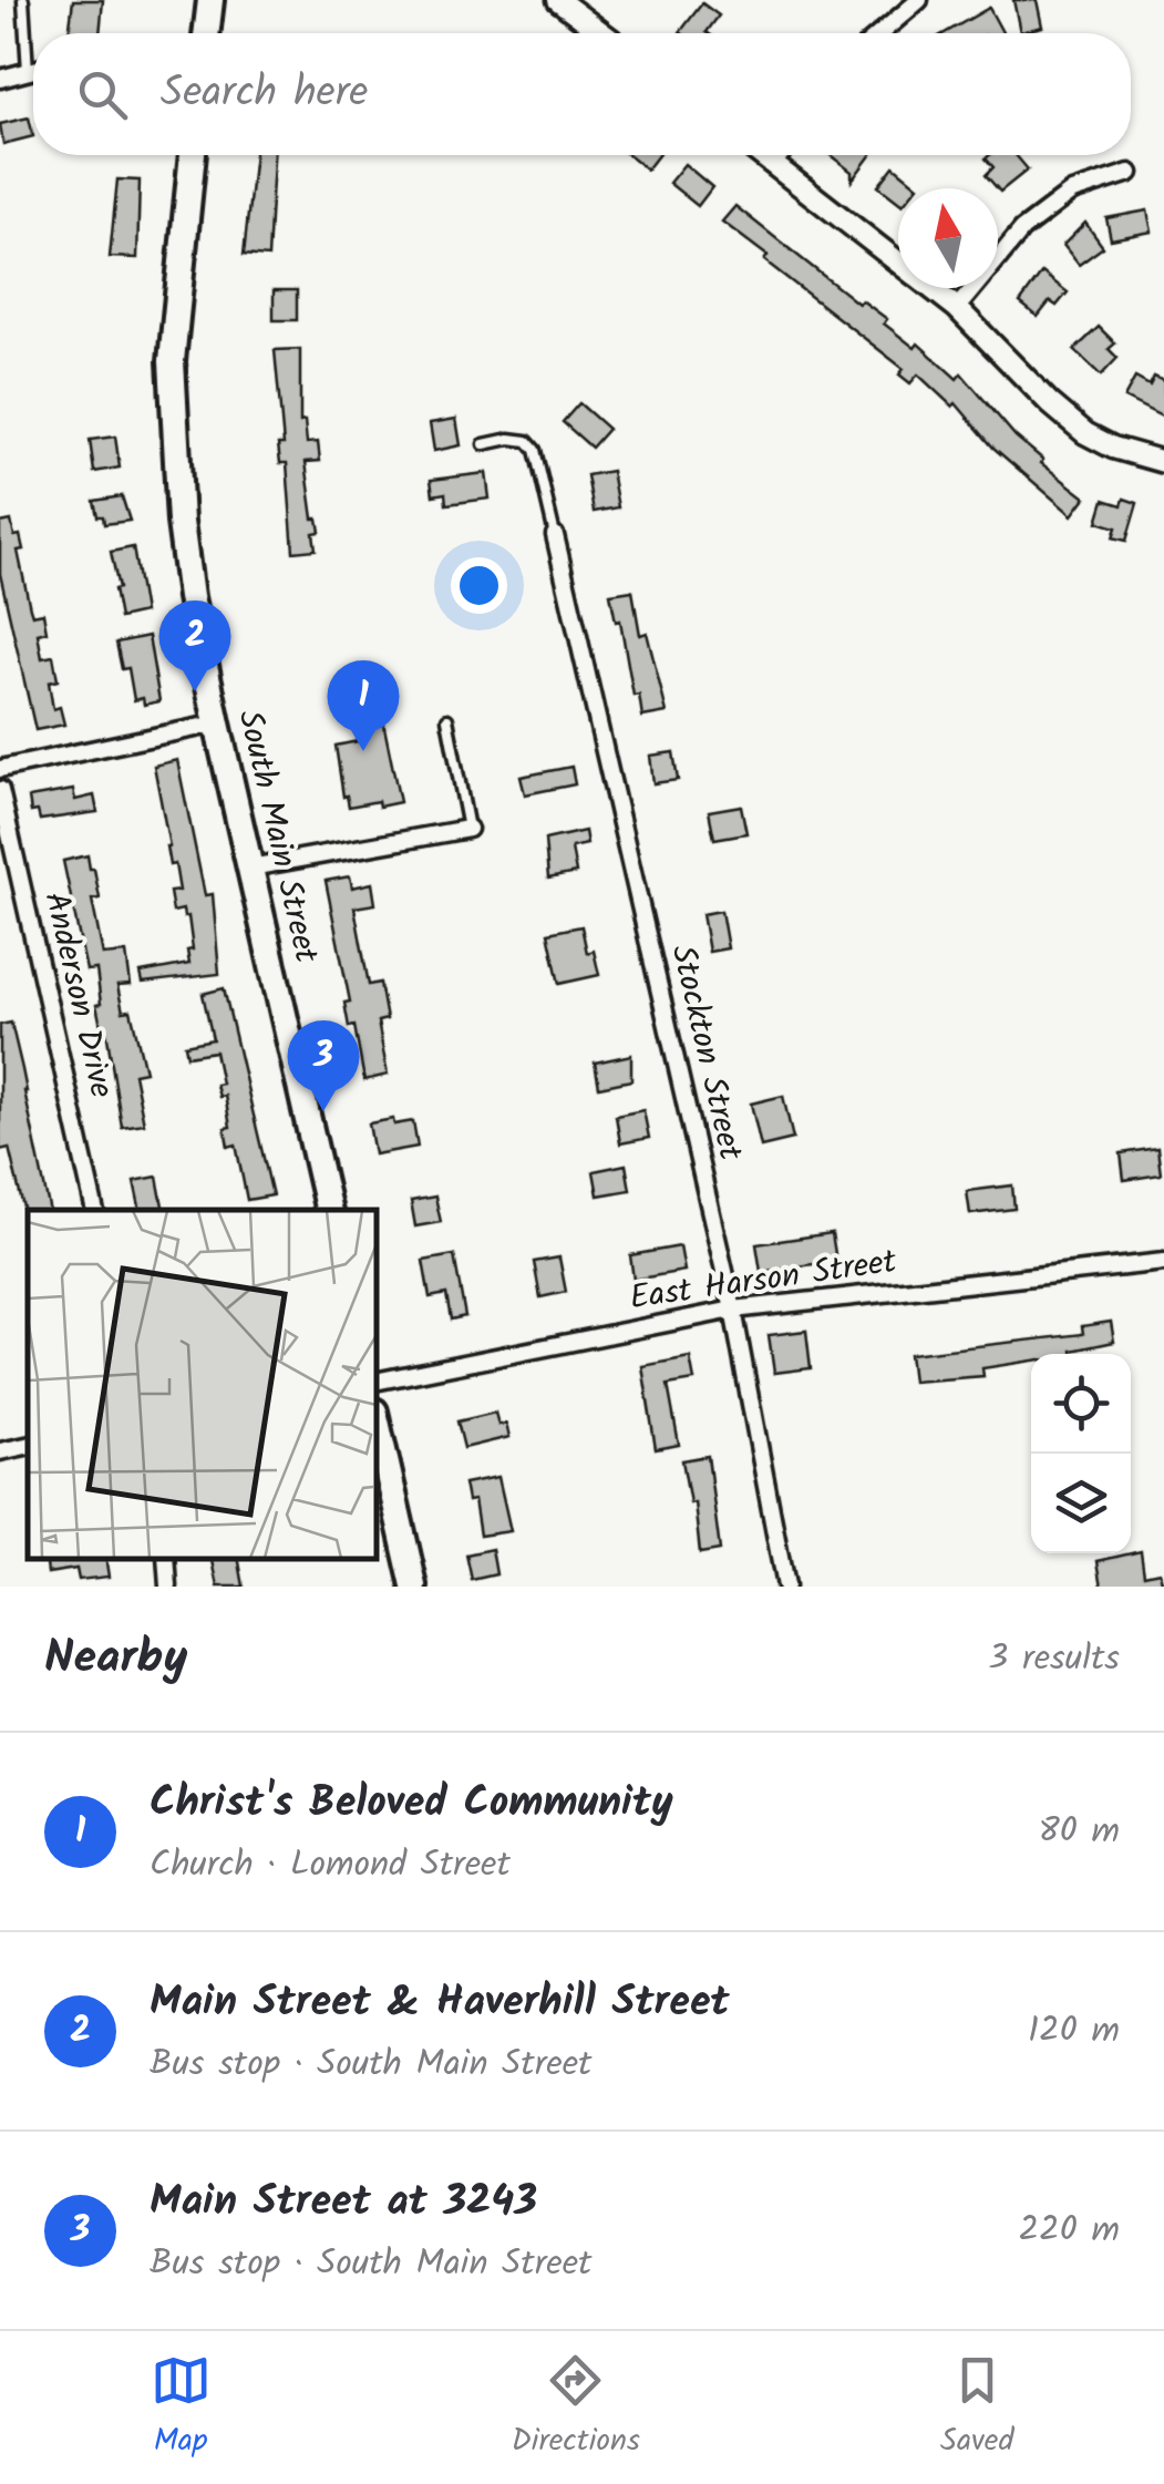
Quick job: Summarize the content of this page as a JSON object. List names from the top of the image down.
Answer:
{
  "streets": {
    "main road": ["South Main Street"],
    "street": ["Anderson Drive", "Stockton Street", "East Harson Street"]
  },
  "crossings": [
    ["Stockton Street", "East Harson Street"]
  ],
  "north": "top",
  "page": {
    "search": "Search here",
    "pins": ["2", "1", "3"],
    "heading": ["Nearby", "3 results"],
    "list": [
      {
        "mark": "1",
        "name": "Christ's Beloved Community",
        "note": "Church · Lomond Street",
        "value": "80 m"
      },
      {
        "mark": "2",
        "name": "Main Street & Haverhill Street",
        "note": "Bus stop · South Main Street",
        "value": "120 m"
      },
      {
        "mark": "3",
        "name": "Main Street at 3243",
        "note": "Bus stop · South Main Street",
        "value": "220 m"
      }
    ],
    "nav": ["Map", "Directions", "Saved"]
  }
}
